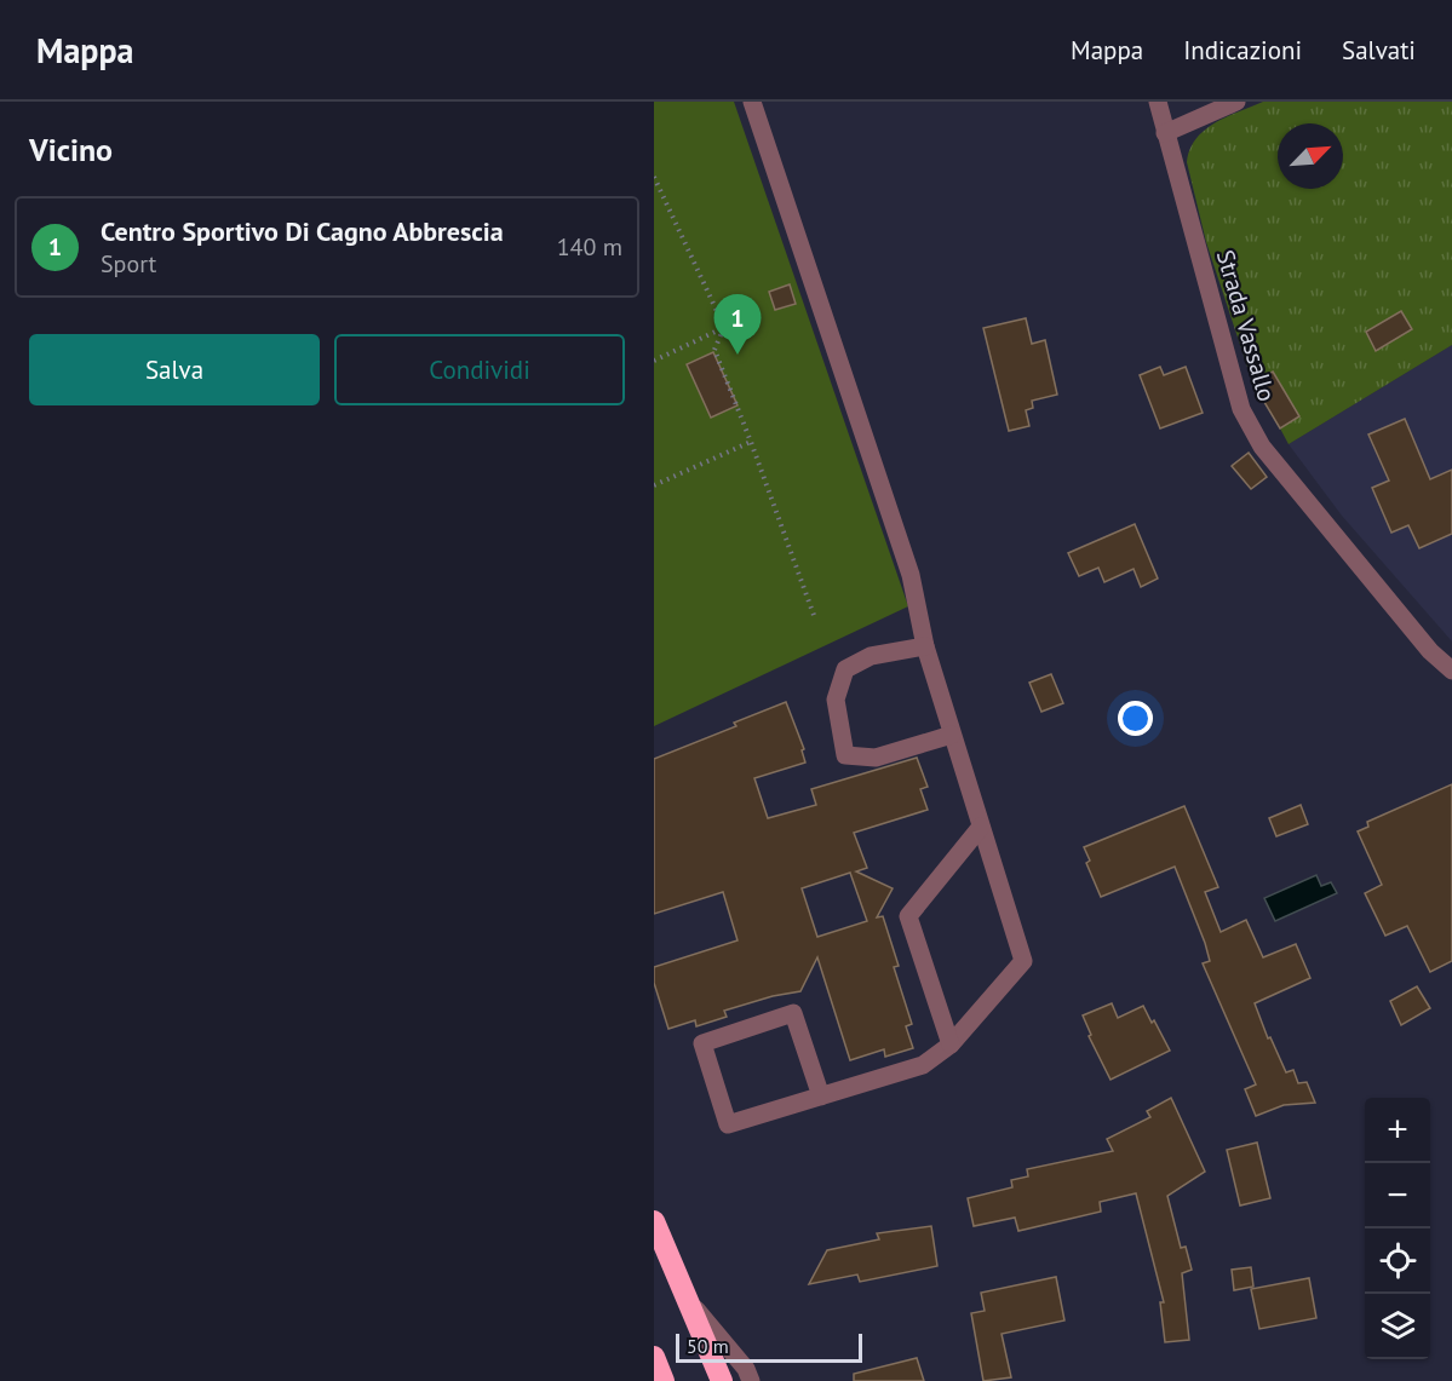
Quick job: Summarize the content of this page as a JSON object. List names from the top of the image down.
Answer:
{
  "streets": {
    "street": ["Strada Vassallo"]
  },
  "scale_bar": "50 m",
  "north": "top right",
  "page": {
    "header": "Mappa",
    "nav": ["Mappa", "Indicazioni", "Salvati"],
    "heading": "Vicino",
    "list": [
      {
        "mark": "1",
        "name": "Centro Sportivo Di Cagno Abbrescia",
        "note": "Sport",
        "value": "140 m"
      }
    ],
    "pins": "1",
    "buttons": ["Salva", "Condividi"],
    "map_buttons": ["+", "−"],
    "scale": "50 m"
  }
}
